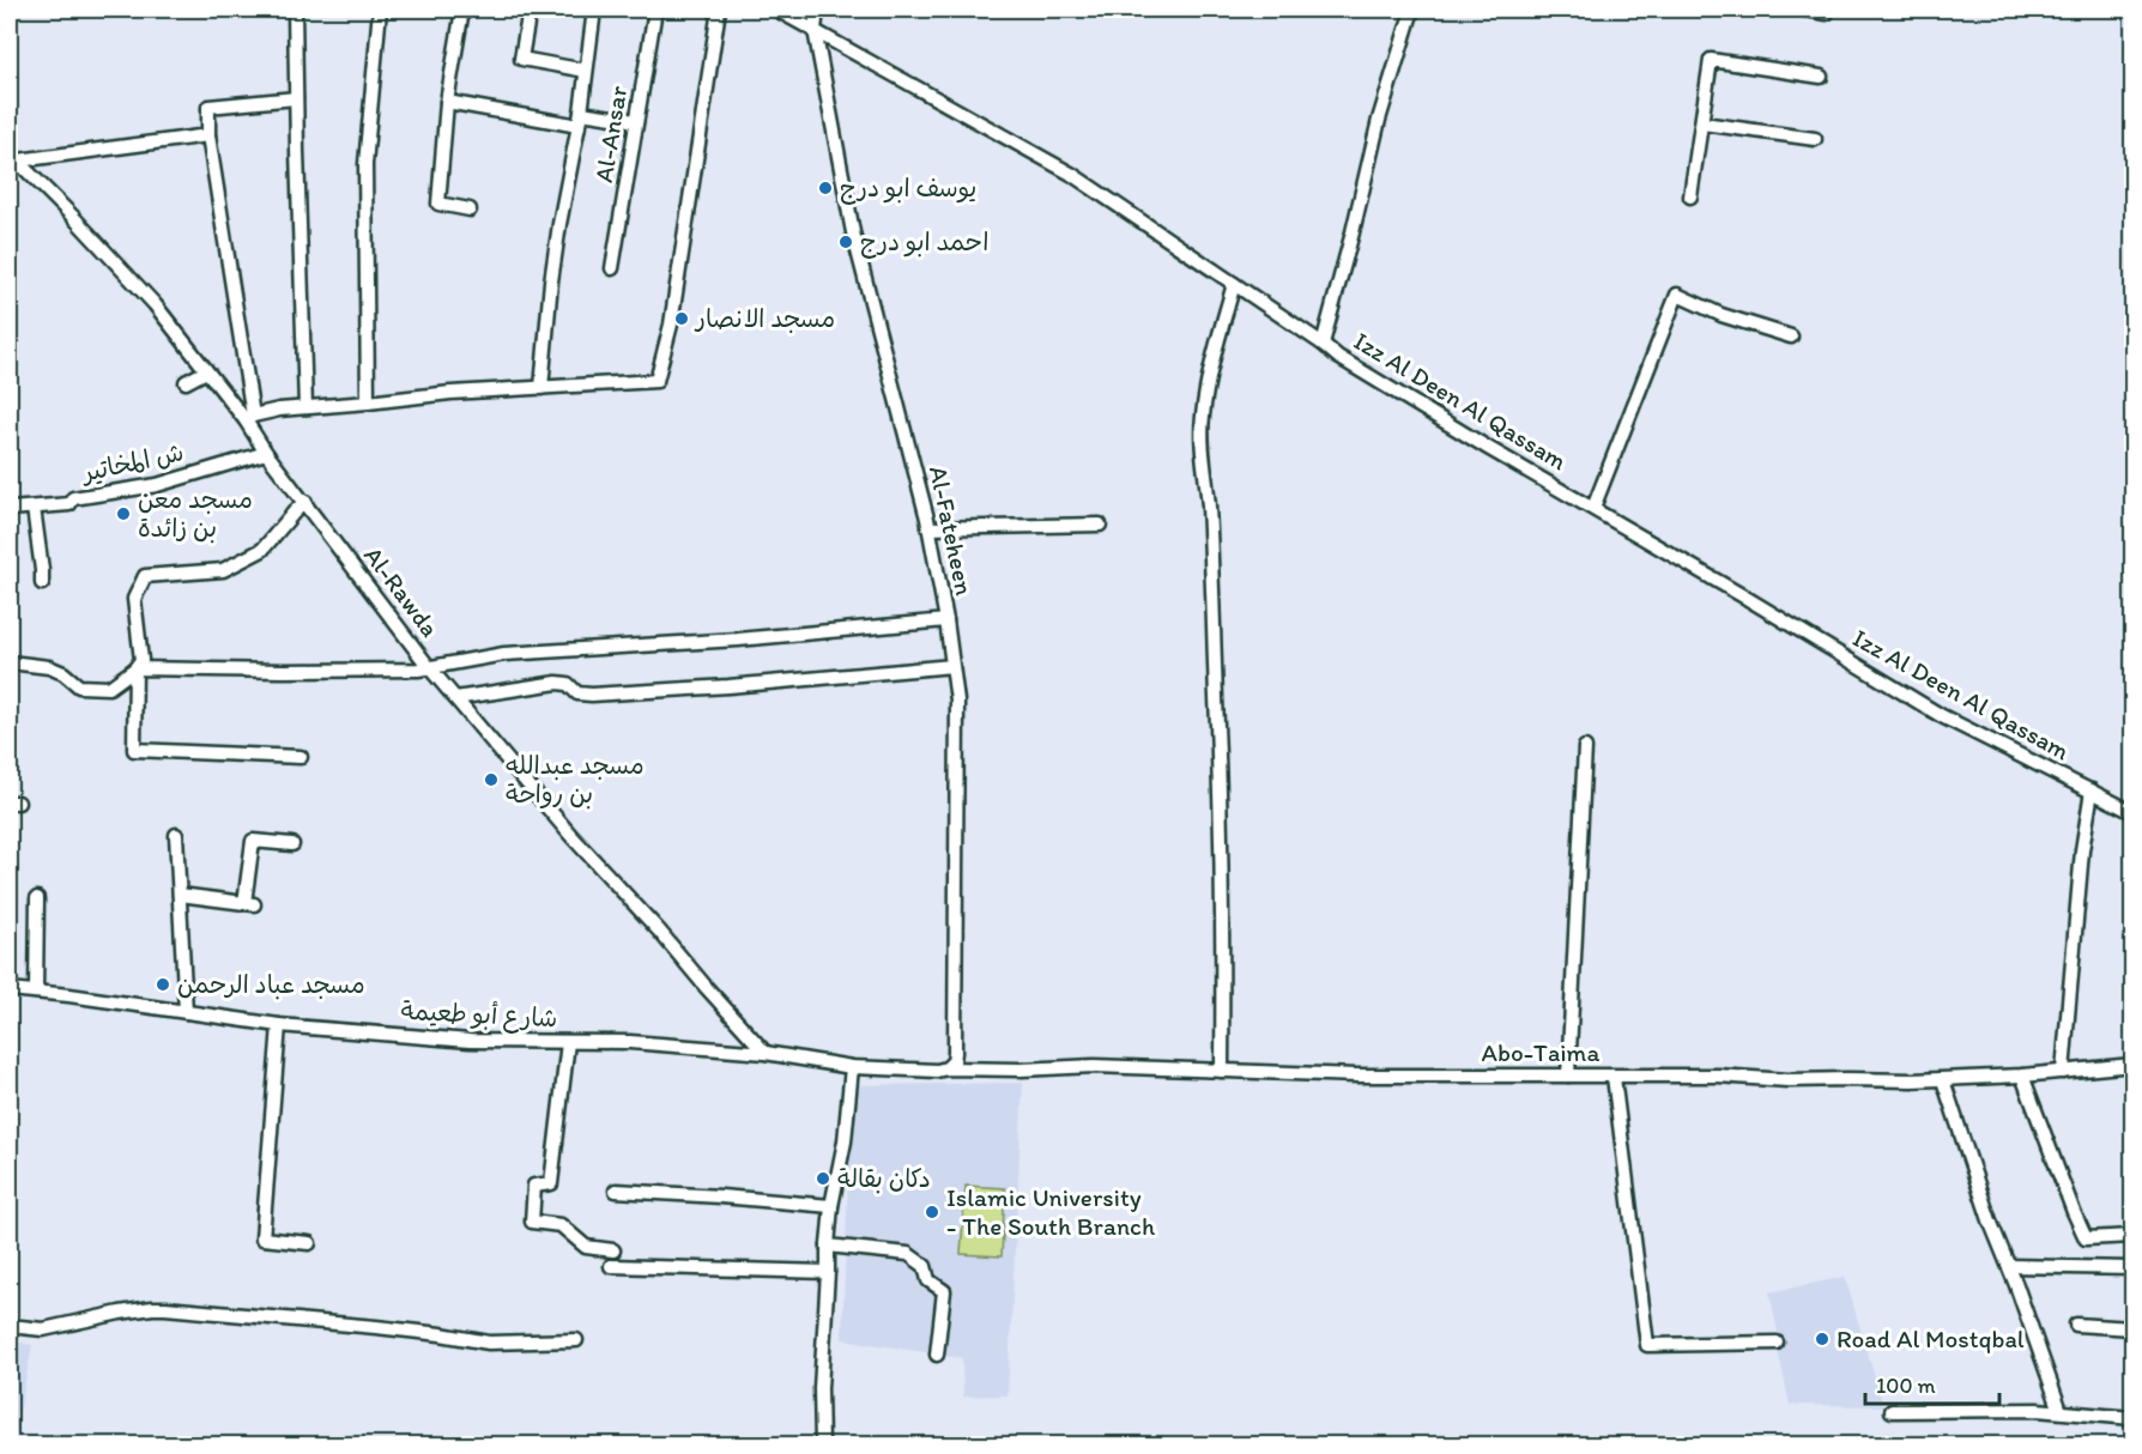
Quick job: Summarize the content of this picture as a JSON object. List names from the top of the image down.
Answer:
{
  "streets": {
    "street": [
      "Al-Ansar",
      "Izz Al Deen Al Qassam",
      "ش المخاتير",
      "Al-Fateheen",
      "Al-Rawda",
      "شارع أبو طعيمة",
      "Abo-Taima"
    ]
  },
  "crossings": [
    ["Izz Al Deen Al Qassam", "Al-Fateheen"],
    ["ش المخاتير", "Al-Rawda"],
    ["Al-Fateheen", "شارع أبو طعيمة"],
    ["Al-Fateheen", "Abo-Taima"],
    ["Al-Rawda", "شارع أبو طعيمة"],
    ["شارع أبو طعيمة", "Abo-Taima"]
  ],
  "places": [
    "يوسف ابو درج",
    "احمد ابو درج",
    "مسجد الانصار",
    "مسجد معن بن زائدة",
    "مسجد عبدالله بن رواحة",
    "مسجد عباد الرحمن",
    "دكان بقالة",
    "Islamic University - The South Branch",
    "Road Al Mostqbal"
  ],
  "scale_bar": "100 m"
}
